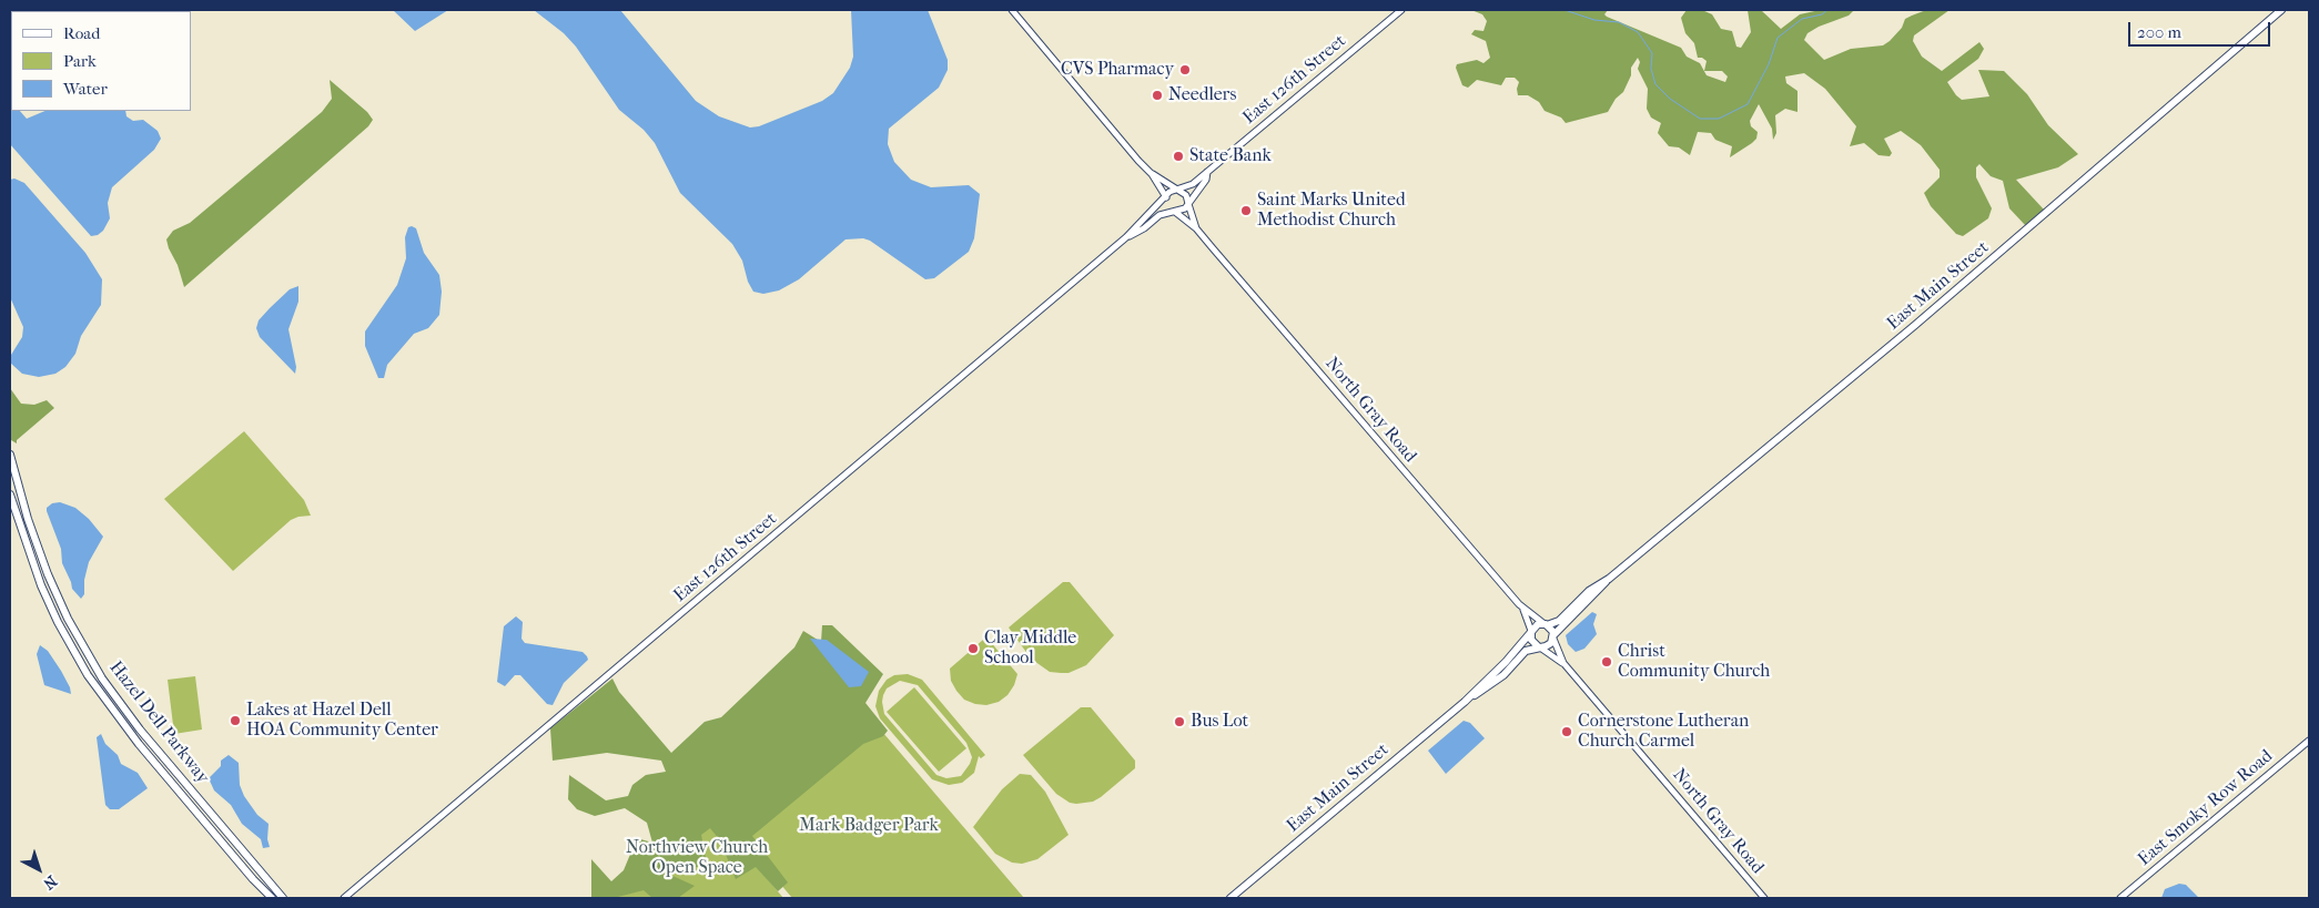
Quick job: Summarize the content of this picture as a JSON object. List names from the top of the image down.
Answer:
{
  "streets": {
    "main road": ["East Main Street", "Hazel Dell Parkway"],
    "street": ["East 126th Street", "North Gray Road", "East Smoky Row Road"]
  },
  "crossings": [
    ["East 126th Street", "North Gray Road"],
    ["East Main Street", "North Gray Road"]
  ],
  "parks": ["Mark Badger Park", "Northview Church Open Space"],
  "places": [
    "CVS Pharmacy",
    "Needlers",
    "State Bank",
    "Saint Marks United Methodist Church",
    "Clay Middle School",
    "Christ Community Church",
    "Lakes at Hazel Dell HOA Community Center",
    "Bus Lot",
    "Cornerstone Lutheran Church Carmel"
  ],
  "legend": ["Road", "Park", "Water"],
  "scale_bar": "200 m",
  "north": "bottom right"
}
